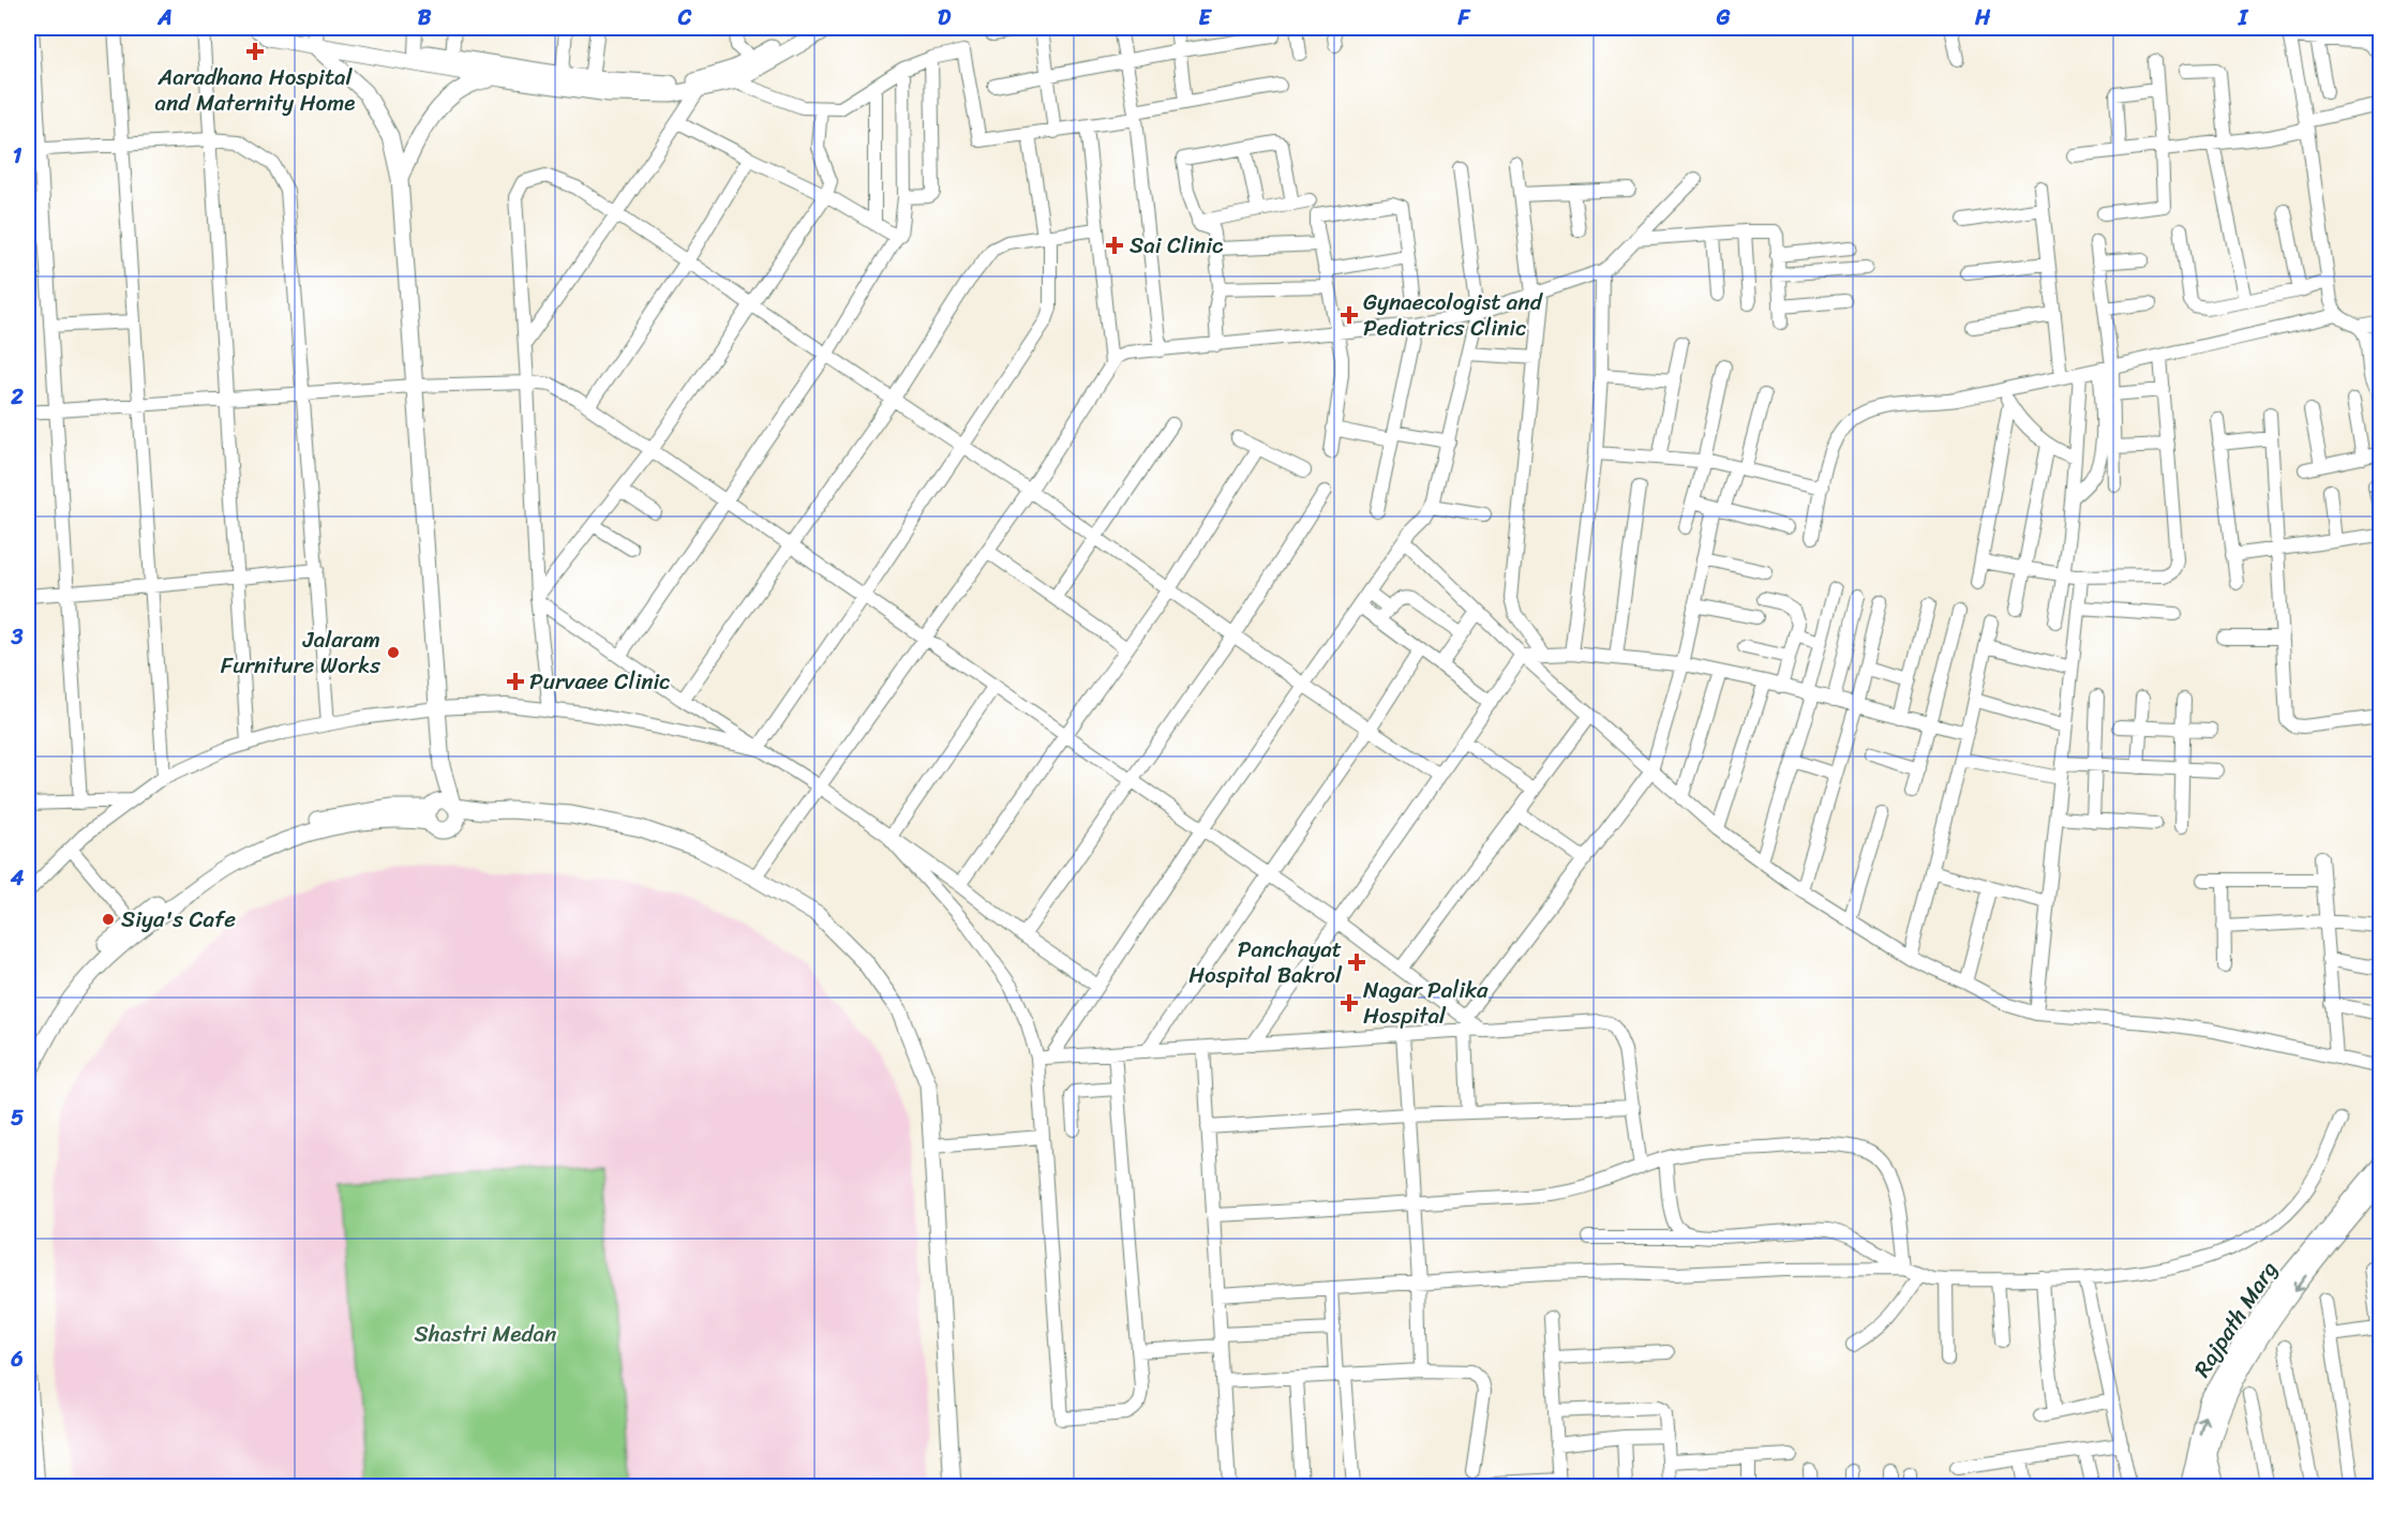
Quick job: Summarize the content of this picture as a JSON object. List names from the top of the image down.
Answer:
{
  "streets": {
    "main road": ["Rajpath Marg"]
  },
  "parks": ["Shastri Medan"],
  "places": {
    "health": [
      "Aaradhana Hospital and Maternity Home",
      "Sai Clinic",
      "Gynaecologist and Pediatrics Clinic",
      "Purvaee Clinic",
      "Panchayat Hospital Bakrol",
      "Nagar Palika Hospital"
    ],
    "other": ["Jalaram Furniture Works", "Siya's Cafe"]
  },
  "grid": {
    "columns": [
      "A",
      "B",
      "C",
      "D",
      "E",
      "F",
      "G",
      "H",
      "I"
    ],
    "rows": [
      "1",
      "2",
      "3",
      "4",
      "5",
      "6"
    ]
  }
}
